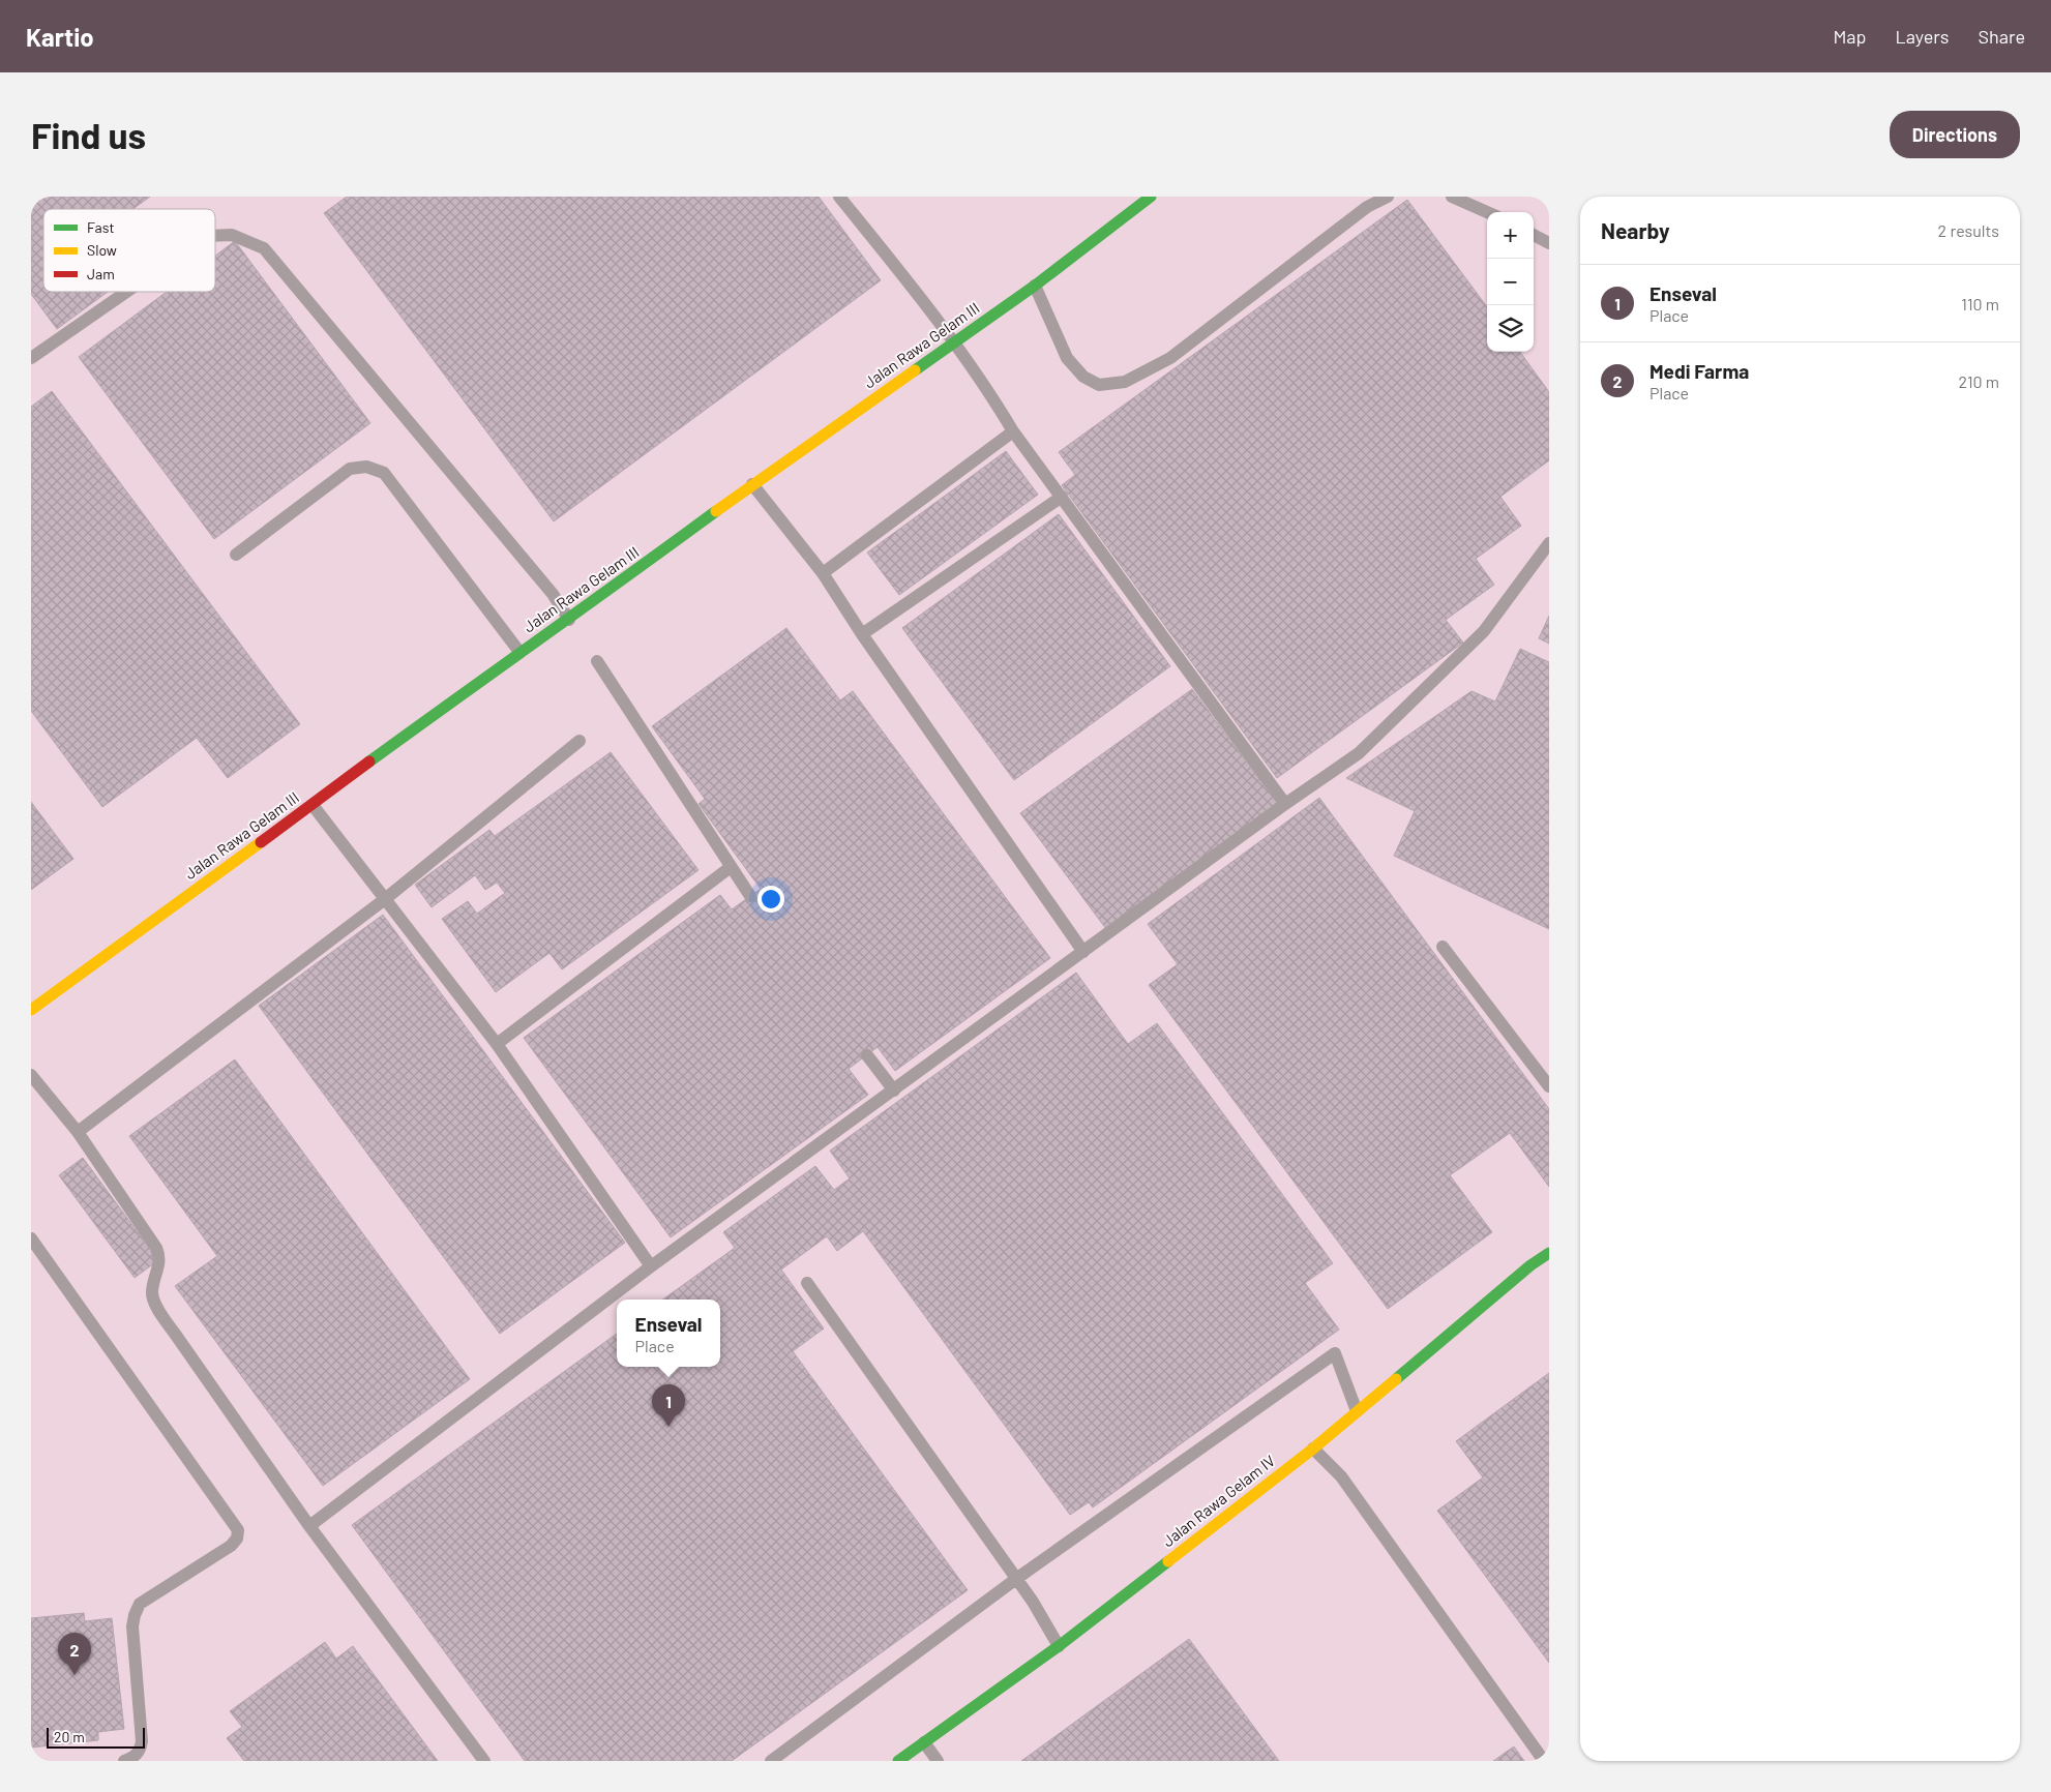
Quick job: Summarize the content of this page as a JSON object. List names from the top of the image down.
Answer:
{
  "streets": {
    "street": ["Jalan Rawa Gelam III", "Jalan Rawa Gelam IV"]
  },
  "legend": ["Fast", "Slow", "Jam"],
  "scale_bar": "20 m",
  "page": {
    "header": "Kartio",
    "nav": ["Map", "Layers", "Share"],
    "buttons": "Directions",
    "title": "Find us",
    "heading": ["Nearby", "2 results"],
    "map_buttons": ["+", "−"],
    "list": [
      {
        "mark": "1",
        "name": "Enseval",
        "note": "Place",
        "value": "110 m"
      },
      {
        "mark": "2",
        "name": "Medi Farma",
        "note": "Place",
        "value": "210 m"
      }
    ],
    "popup": ["Enseval", "Place"],
    "pins": ["1", "2"],
    "scale": "20 m"
  }
}
